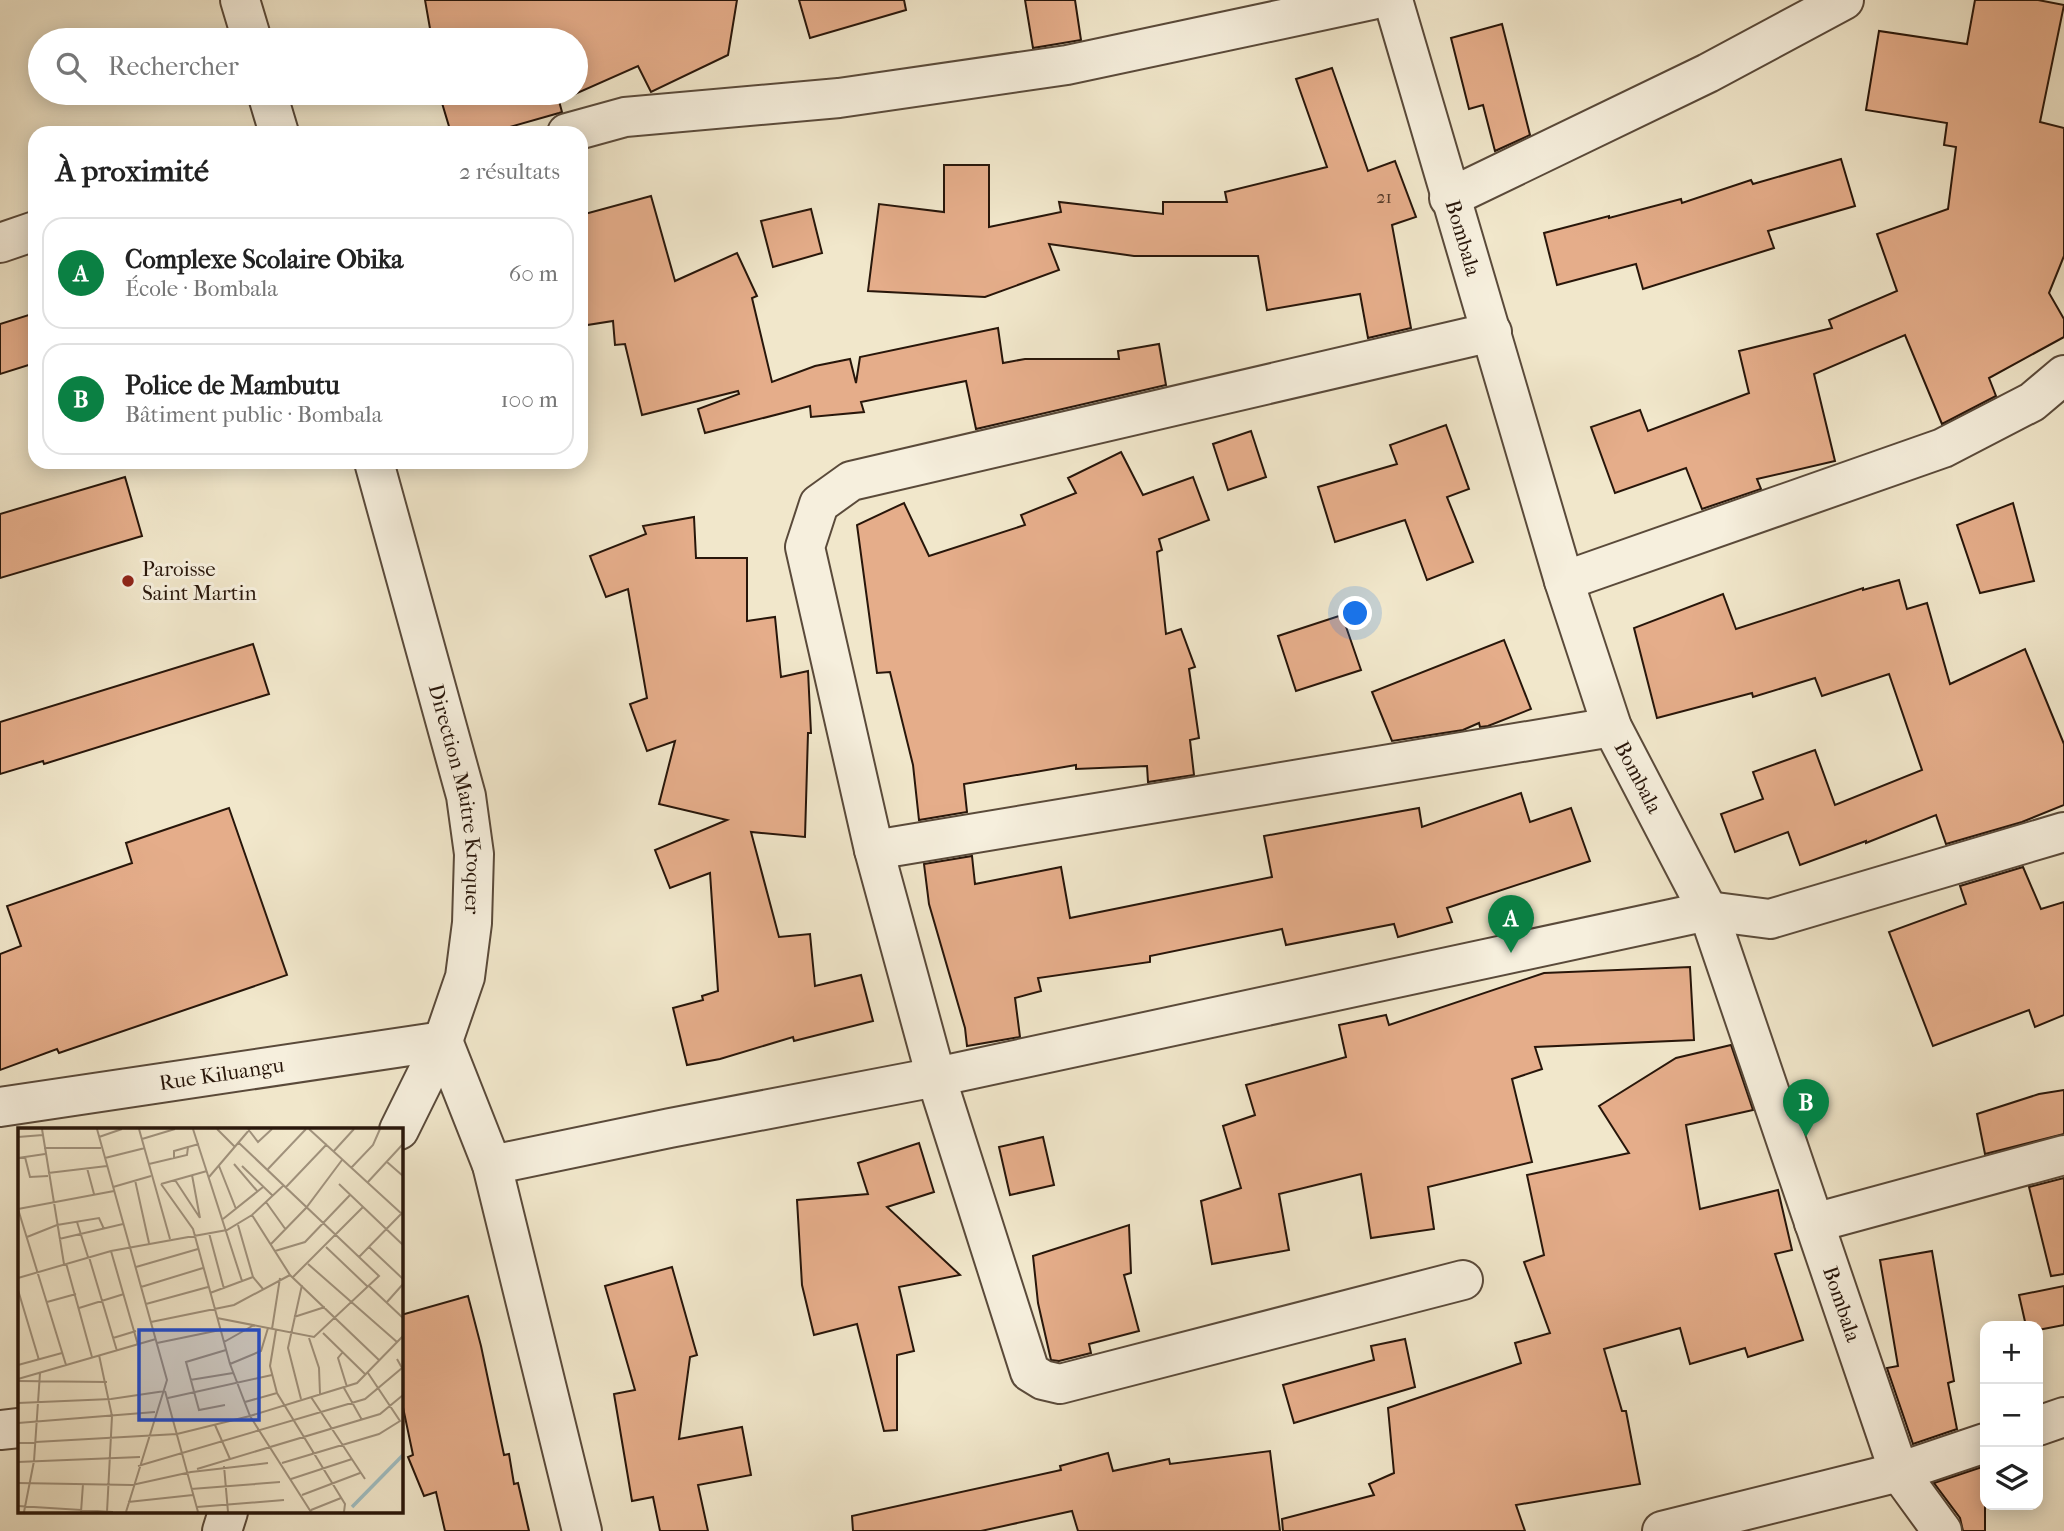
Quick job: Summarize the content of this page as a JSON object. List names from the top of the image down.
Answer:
{
  "streets": {
    "street": ["Bombala", "Direction Maitre Kroquer", "Rue Kiluangu"]
  },
  "crossings": [
    ["Direction Maitre Kroquer", "Rue Kiluangu"]
  ],
  "places": ["Paroisse Saint Martin"],
  "house_numbers": ["21"],
  "page": {
    "search": "Rechercher",
    "heading": ["À proximité", "2 résultats"],
    "list": [
      {
        "mark": "A",
        "name": "Complexe Scolaire Obika",
        "note": "École · Bombala",
        "value": "60 m"
      },
      {
        "mark": "B",
        "name": "Police de Mambutu",
        "note": "Bâtiment public · Bombala",
        "value": "100 m"
      }
    ],
    "pins": ["A", "B"],
    "map_buttons": ["+", "−"]
  }
}
